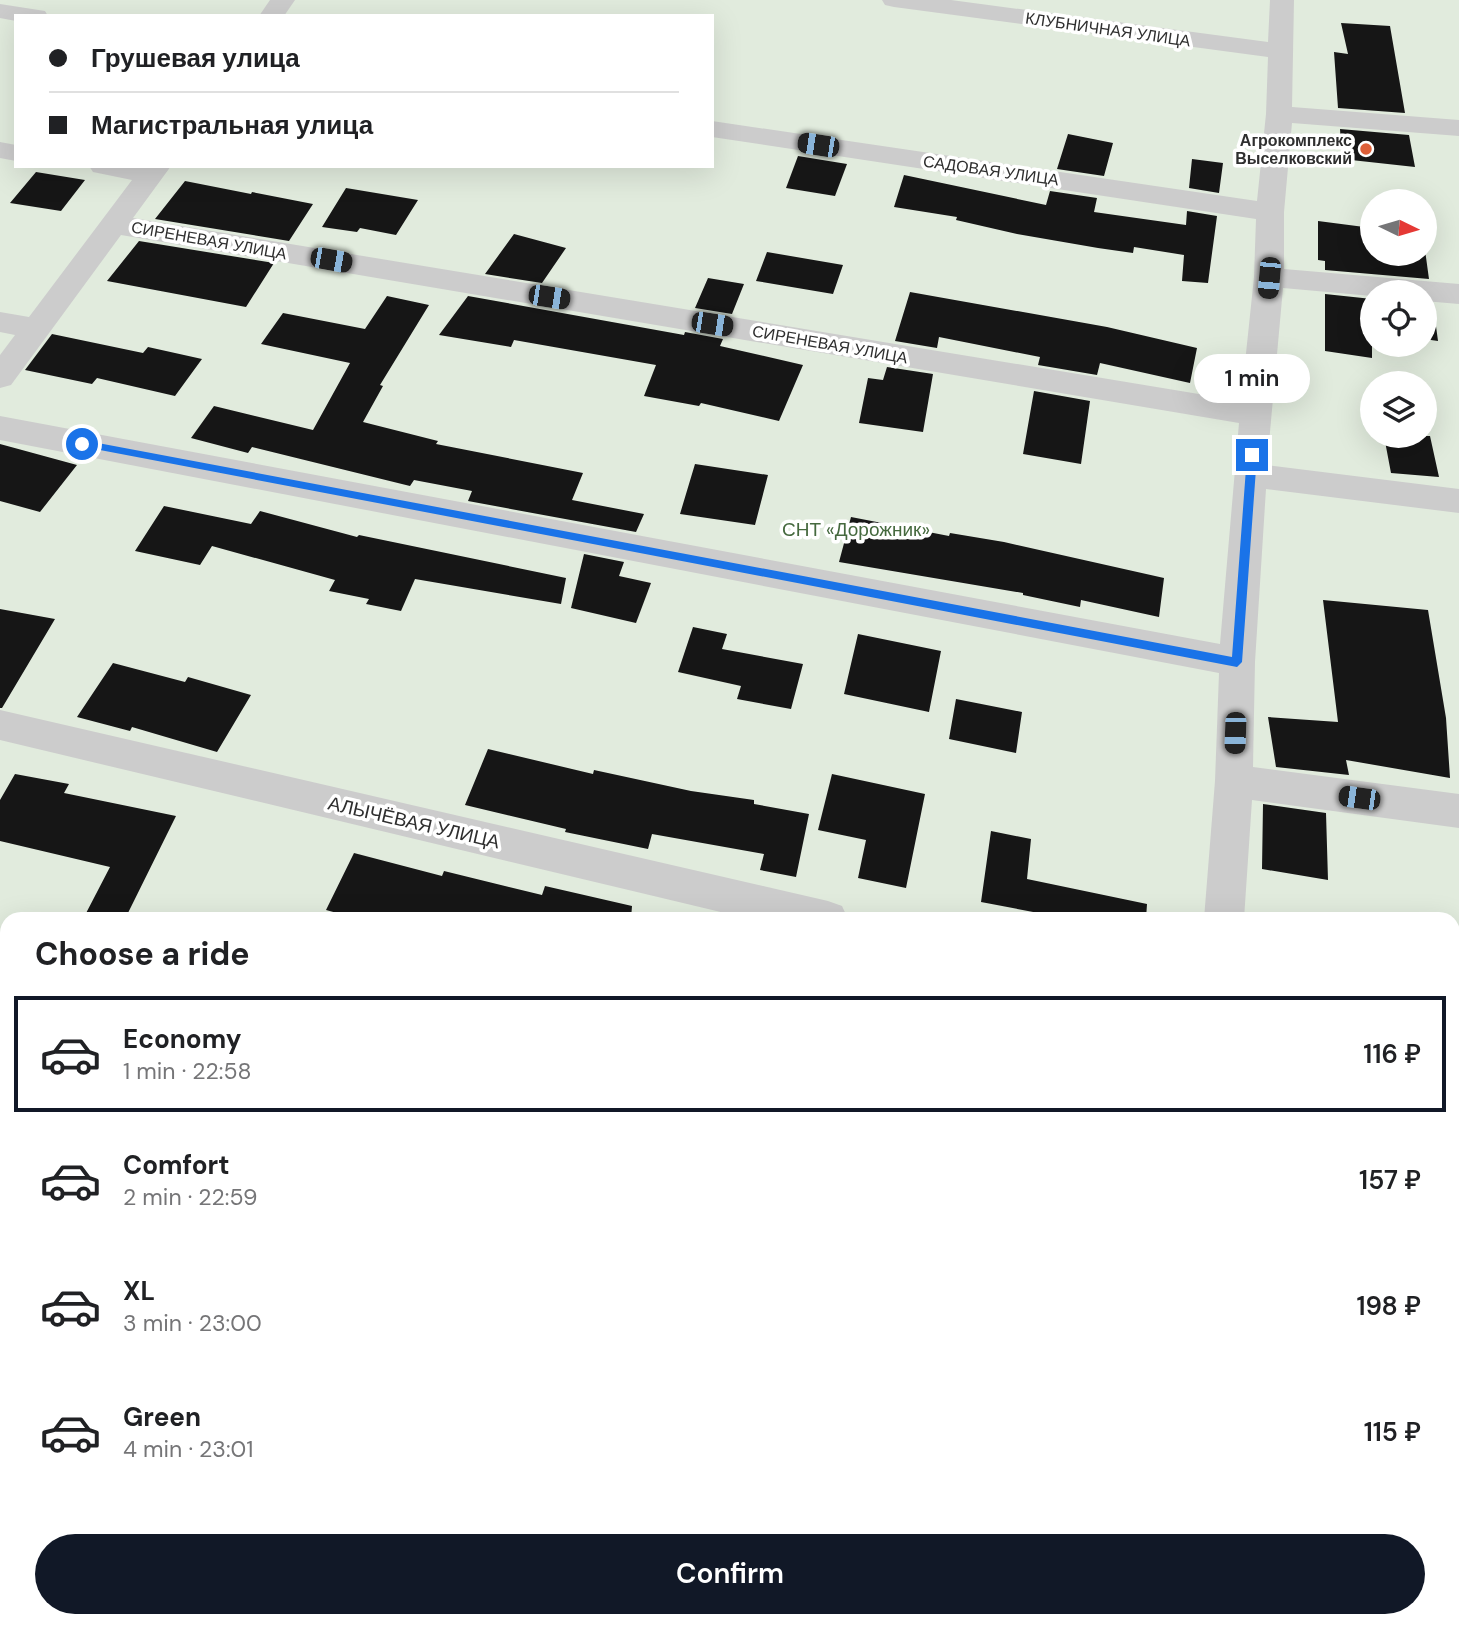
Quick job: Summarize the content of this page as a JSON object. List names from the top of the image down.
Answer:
{
  "streets": {
    "street": [
      "КЛУБНИЧНАЯ УЛИЦА",
      "САДОВАЯ УЛИЦА",
      "СИРЕНЕВАЯ УЛИЦА",
      "АЛЫЧЁВАЯ УЛИЦА"
    ]
  },
  "parks": ["СНТ «Дорожник»"],
  "places": ["Агрокомплекс Выселковский"],
  "north": "right",
  "page": {
    "banner": ["Грушевая улица", "Магистральная улица"],
    "bubble": "1 min",
    "heading": "Choose a ride",
    "list": [
      {
        "name": "Economy",
        "note": "1 min · 22:58",
        "value": "116 ₽"
      },
      {
        "name": "Comfort",
        "note": "2 min · 22:59",
        "value": "157 ₽"
      },
      {
        "name": "XL",
        "note": "3 min · 23:00",
        "value": "198 ₽"
      },
      {
        "name": "Green",
        "note": "4 min · 23:01",
        "value": "115 ₽"
      }
    ],
    "buttons": "Confirm"
  }
}
